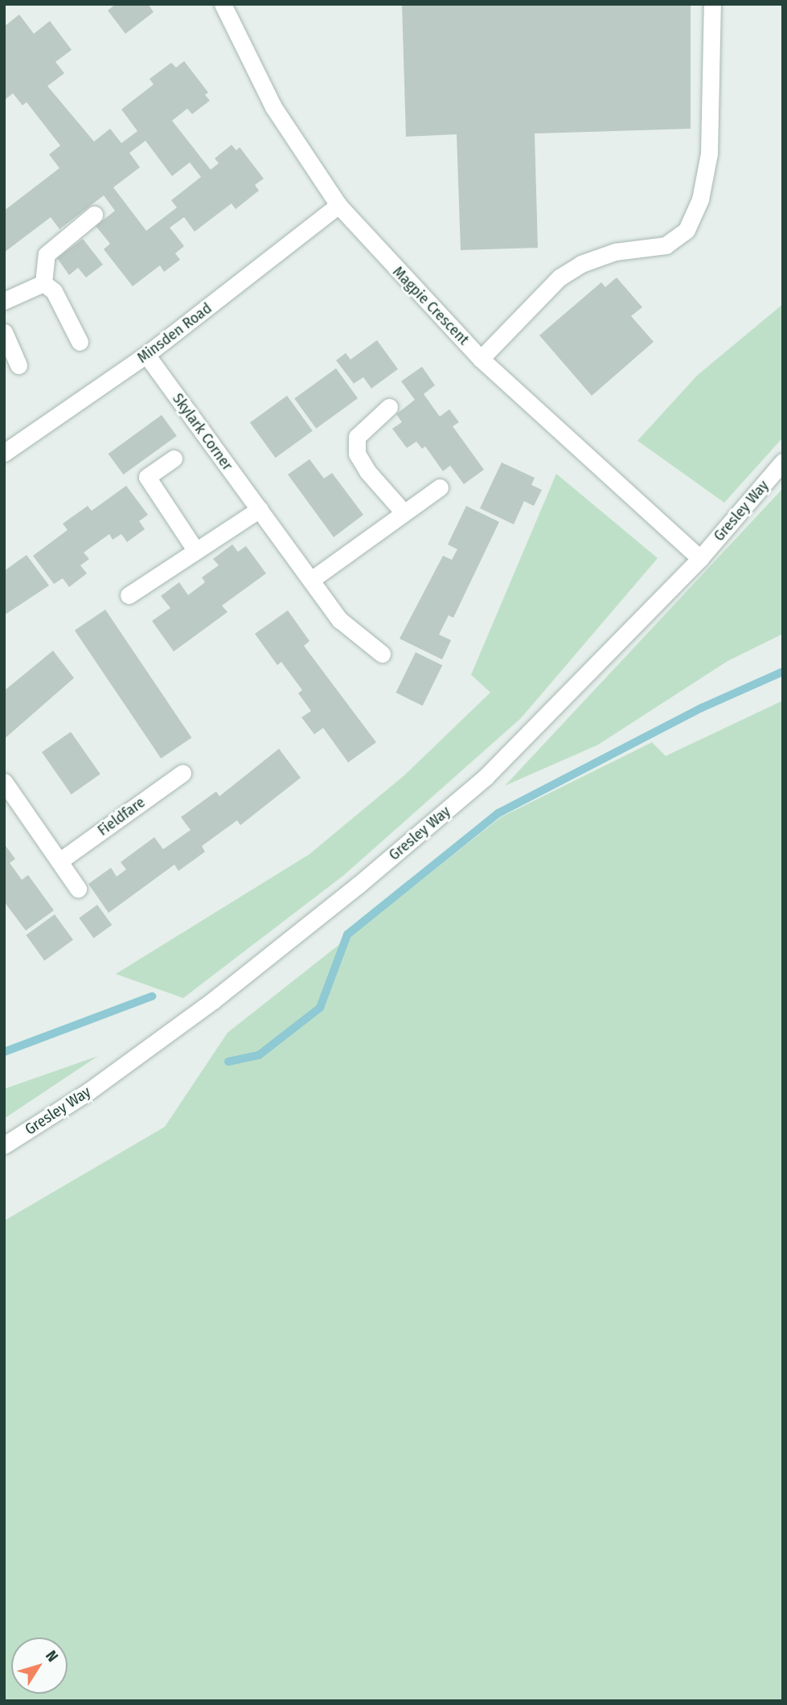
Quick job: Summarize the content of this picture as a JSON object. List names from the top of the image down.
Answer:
{
  "streets": {
    "street": [
      "Magpie Crescent",
      "Minsden Road",
      "Skylark Corner",
      "Gresley Way",
      "Fieldfare"
    ]
  },
  "crossings": [
    ["Magpie Crescent", "Minsden Road"],
    ["Magpie Crescent", "Gresley Way"],
    ["Minsden Road", "Skylark Corner"]
  ],
  "north": "top right"
}
